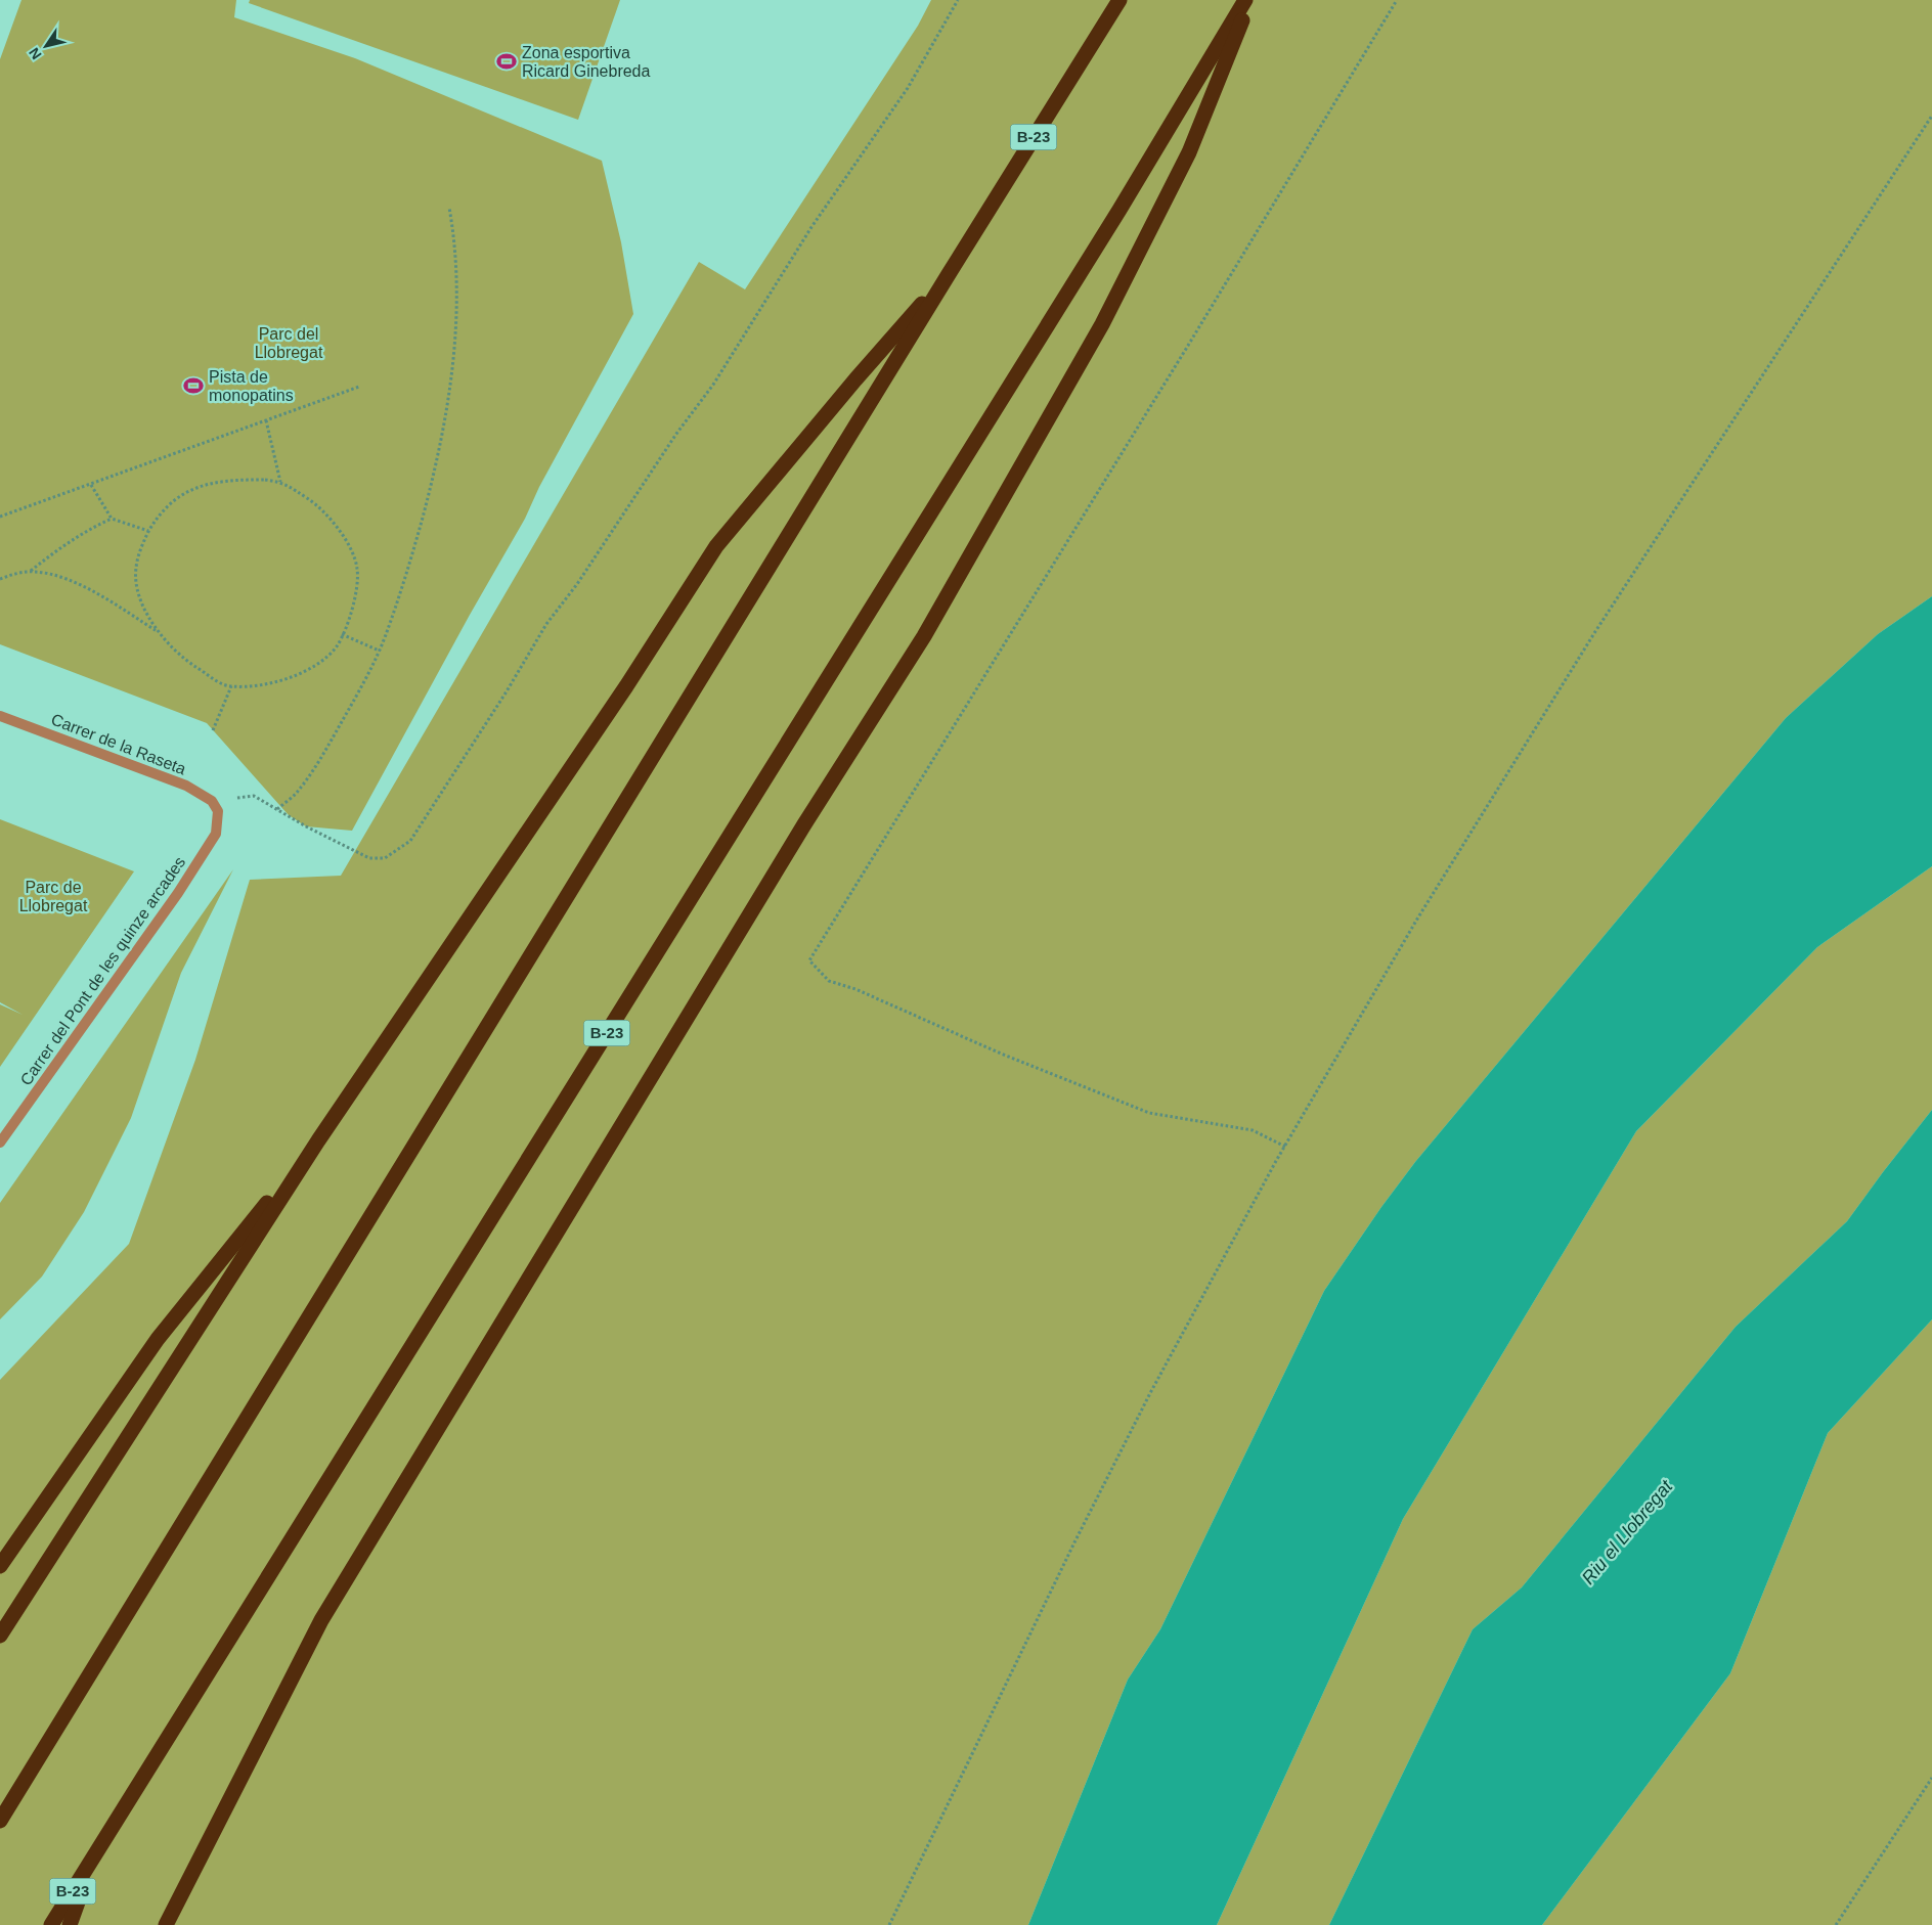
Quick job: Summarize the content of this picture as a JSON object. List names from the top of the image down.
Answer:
{
  "streets": {
    "highway": ["B-23"],
    "street": ["Carrer de la Raseta", "Carrer del Pont de les quinze arcades"]
  },
  "crossings": [
    ["Carrer de la Raseta", "Carrer del Pont de les quinze arcades"]
  ],
  "water": ["Riu el Llobregat"],
  "parks": ["Parc del Llobregat", "Parc de Llobregat"],
  "places": {
    "sports": ["Zona esportiva Ricard Ginebreda", "Pista de monopatins"]
  },
  "north": "bottom left"
}
